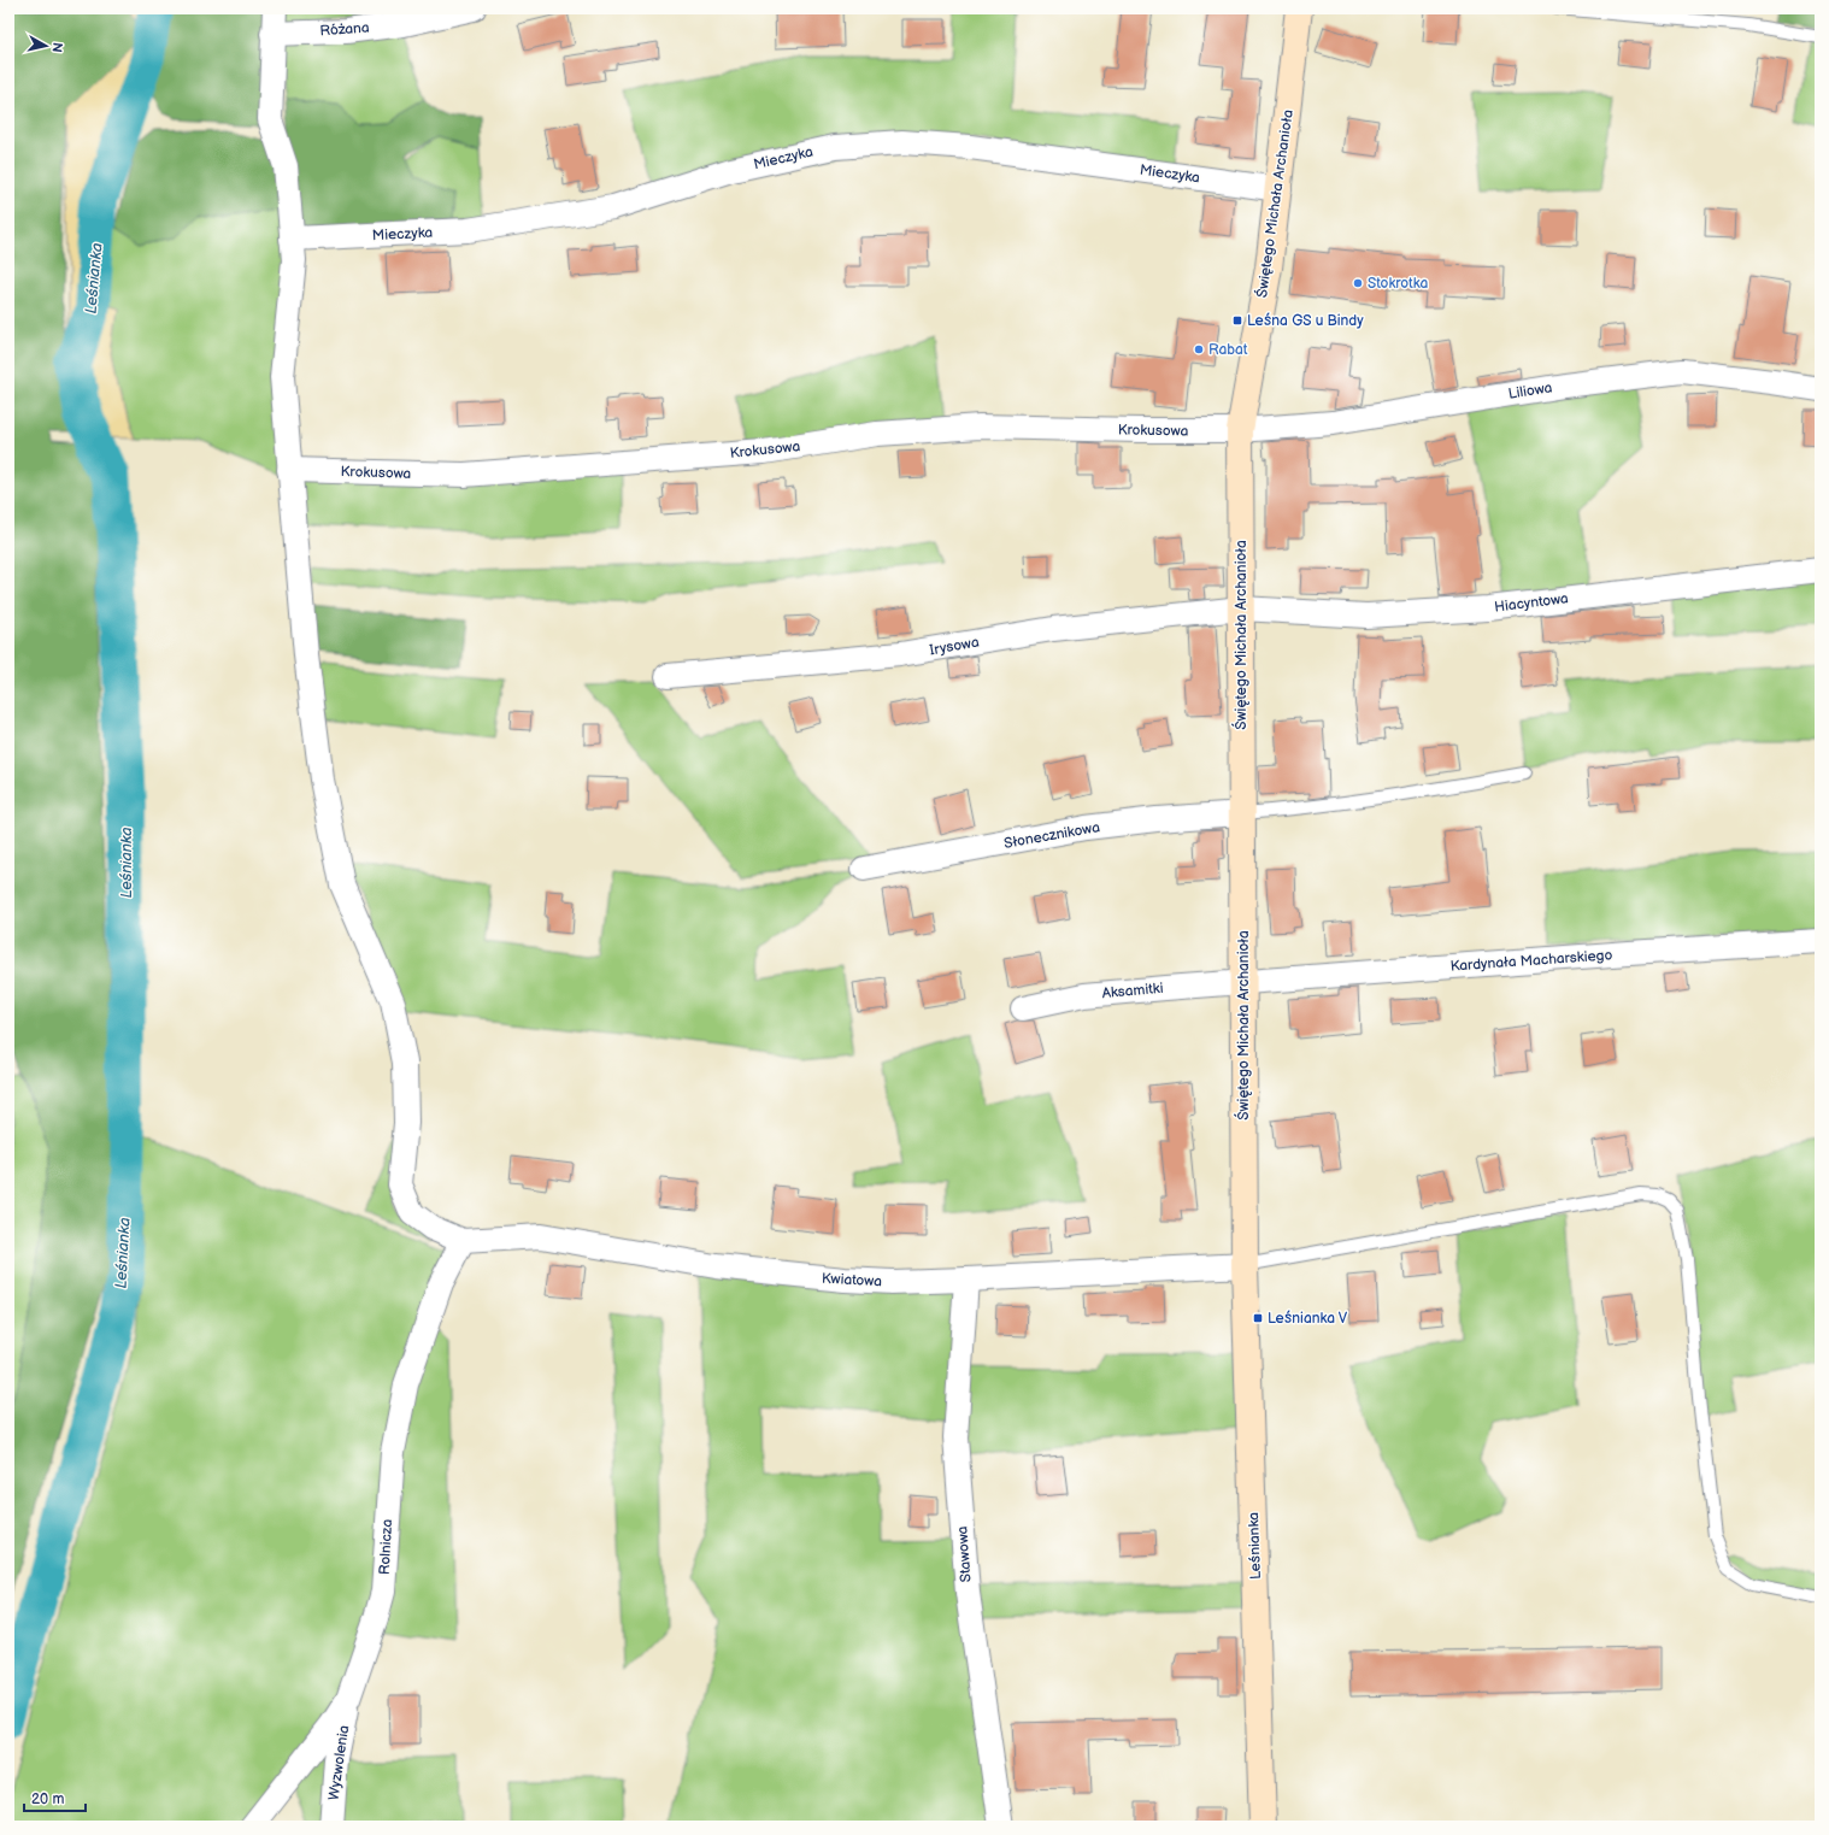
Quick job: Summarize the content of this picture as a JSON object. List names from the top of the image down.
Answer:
{
  "streets": {
    "street": [
      "Różana",
      "Mieczyka",
      "Świętego Michała Archanioła",
      "Liliowa",
      "Krokusowa",
      "Hiacyntowa",
      "Irysowa",
      "Słonecznikowa",
      "Kardynała Macharskiego",
      "Aksamitki",
      "Kwiatowa",
      "Leśnianka",
      "Rolnicza",
      "Stawowa",
      "Wyzwolenia"
    ]
  },
  "crossings": [
    ["Mieczyka", "Świętego Michała Archanioła"],
    ["Świętego Michała Archanioła", "Liliowa"],
    ["Świętego Michała Archanioła", "Krokusowa"],
    ["Świętego Michała Archanioła", "Hiacyntowa"],
    ["Świętego Michała Archanioła", "Irysowa"],
    ["Świętego Michała Archanioła", "Słonecznikowa"],
    ["Świętego Michała Archanioła", "Kardynała Macharskiego"],
    ["Świętego Michała Archanioła", "Aksamitki"],
    ["Świętego Michała Archanioła", "Kwiatowa"],
    ["Świętego Michała Archanioła", "Leśnianka"],
    ["Liliowa", "Krokusowa"],
    ["Hiacyntowa", "Irysowa"],
    ["Kardynała Macharskiego", "Aksamitki"],
    ["Kwiatowa", "Leśnianka"],
    ["Kwiatowa", "Rolnicza"],
    ["Kwiatowa", "Stawowa"],
    ["Rolnicza", "Wyzwolenia"]
  ],
  "water": ["Leśnianka"],
  "places": {
    "other": ["Stokrotka", "Rabat"],
    "transit": ["Leśna GS u Bindy", "Leśnianka V"]
  },
  "scale_bar": "20 m",
  "north": "right"
}
